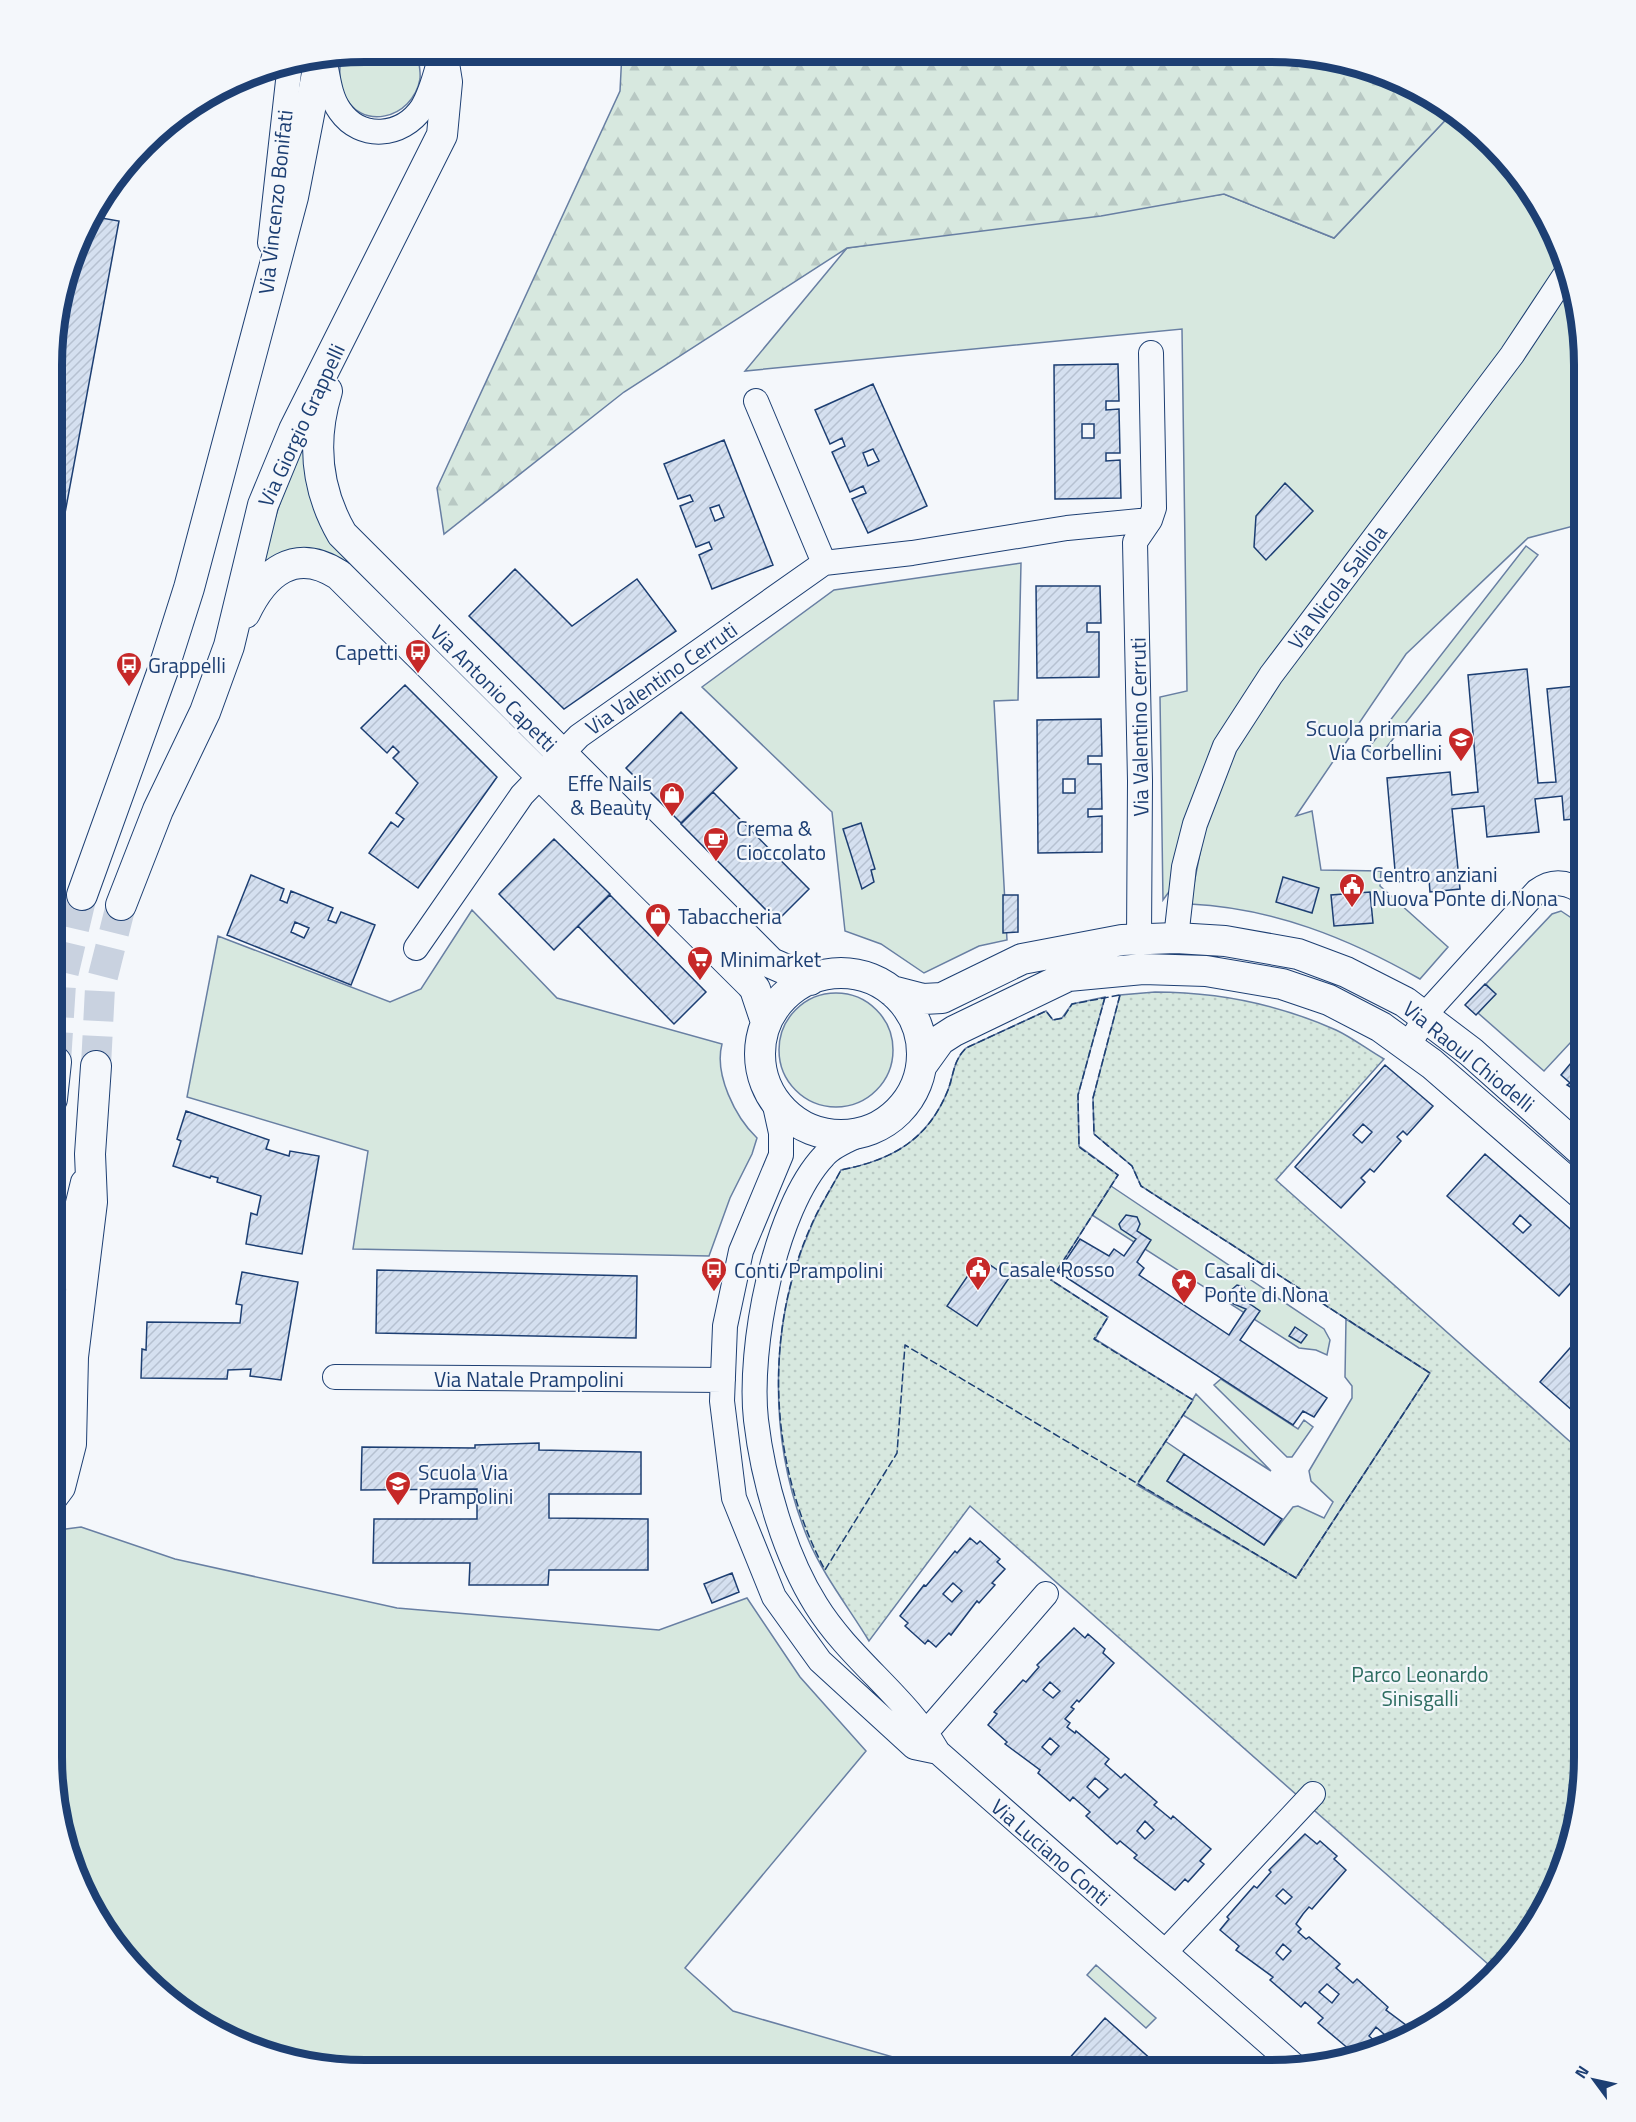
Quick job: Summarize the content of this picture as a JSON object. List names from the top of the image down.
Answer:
{
  "streets": {
    "main road": ["Via Giorgio Grappelli", "Via Antonio Capetti", "Via Raoul Chiodelli"],
    "street": [
      "Via Vincenzo Bonifati",
      "Via Nicola Saliola",
      "Via Valentino Cerruti",
      "Via Natale Prampolini",
      "Via Luciano Conti"
    ]
  },
  "crossings": [
    ["Via Giorgio Grappelli", "Via Antonio Capetti"],
    ["Via Nicola Saliola", "Via Raoul Chiodelli"],
    ["Via Valentino Cerruti", "Via Antonio Capetti"],
    ["Via Valentino Cerruti", "Via Raoul Chiodelli"],
    ["Via Antonio Capetti", "Via Raoul Chiodelli"],
    ["Via Antonio Capetti", "Via Luciano Conti"],
    ["Via Raoul Chiodelli", "Via Luciano Conti"],
    ["Via Natale Prampolini", "Via Luciano Conti"]
  ],
  "parks": ["Parco Leonardo Sinisgalli"],
  "places": {
    "bus stop": ["Capetti", "Grappelli", "Conti/Prampolini"],
    "school or university": ["Scuola primaria Via Corbellini", "Scuola Via Prampolini"],
    "shop": ["Effe Nails & Beauty", "Tabaccheria"],
    "cafe": ["Crema & Cioccolato"],
    "public building": ["Centro anziani Nuova Ponte di Nona", "Casale Rosso"],
    "supermarket": ["Minimarket"],
    "place": ["Casali di Ponte di Nona"]
  },
  "north": "top left"
}
